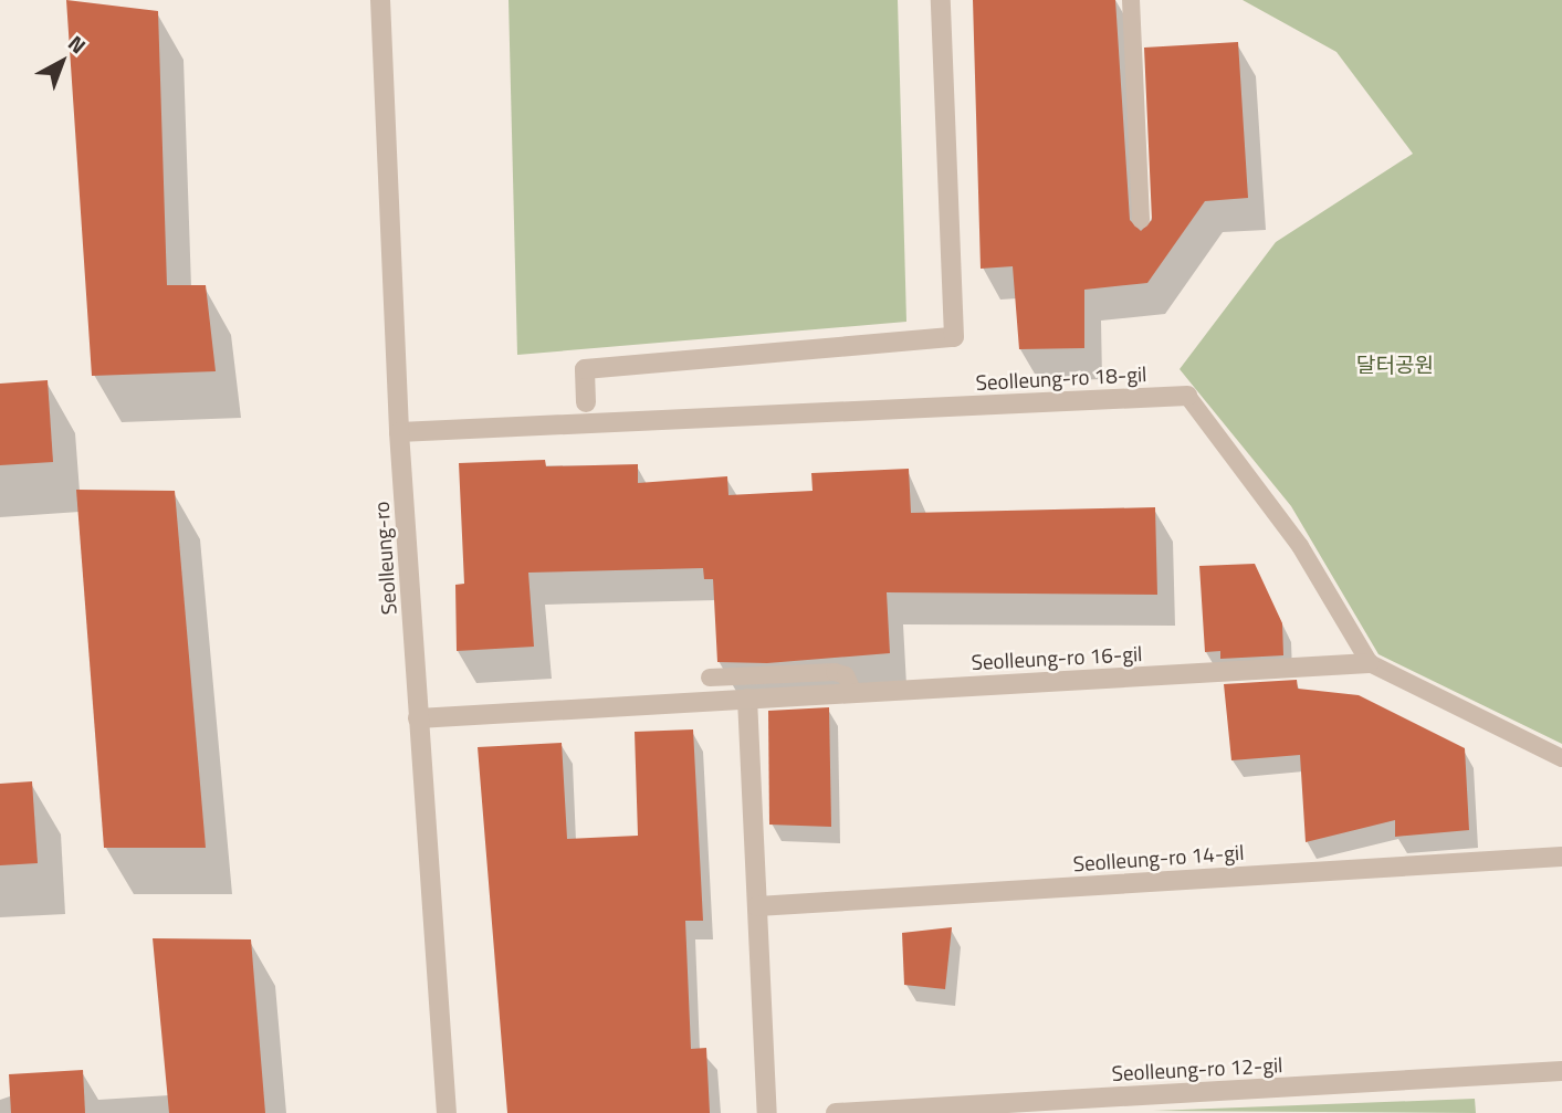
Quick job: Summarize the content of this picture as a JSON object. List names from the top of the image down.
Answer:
{
  "streets": {
    "street": [
      "Seolleung-ro 18-gil",
      "Seolleung-ro",
      "Seolleung-ro 16-gil",
      "Seolleung-ro 14-gil",
      "Seolleung-ro 12-gil"
    ]
  },
  "crossings": [
    ["Seolleung-ro 18-gil", "Seolleung-ro"],
    ["Seolleung-ro 18-gil", "Seolleung-ro 16-gil"],
    ["Seolleung-ro", "Seolleung-ro 16-gil"]
  ],
  "parks": ["달터공원"],
  "north": "top right"
}
